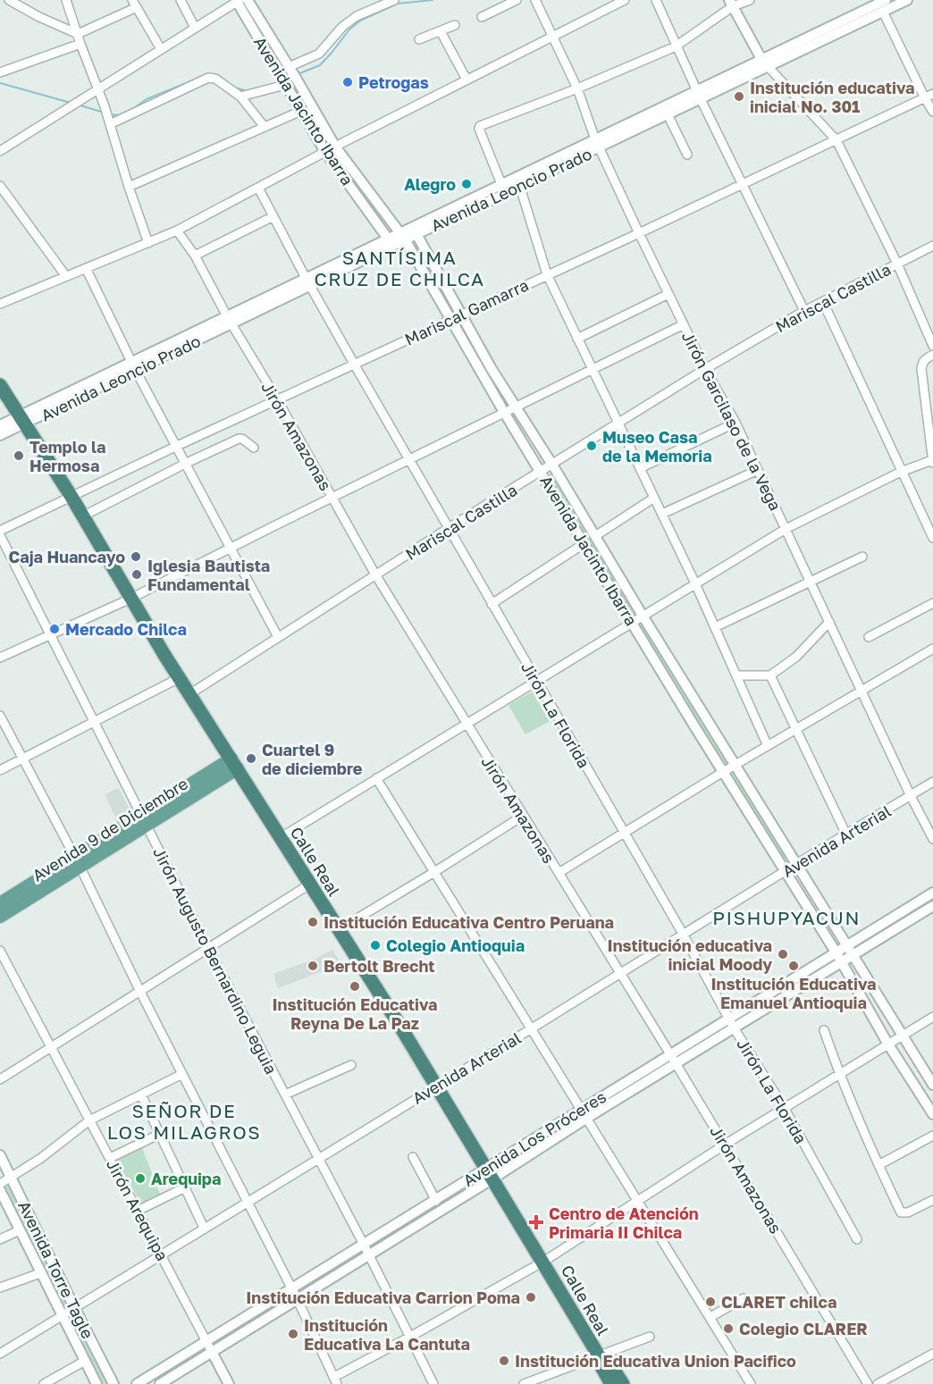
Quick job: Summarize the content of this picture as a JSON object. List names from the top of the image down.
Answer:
{
  "streets": {
    "highway": ["Calle Real"],
    "main road": ["Avenida 9 de Diciembre"],
    "street": [
      "Avenida Jacinto Ibarra",
      "Avenida Leoncio Prado",
      "Mariscal Castilla",
      "Mariscal Gamarra",
      "Jirón Garcilaso de la Vega",
      "Jirón Amazonas",
      "Jirón La Florida",
      "Avenida Arterial",
      "Jirón Augusto Bernardino Leguia",
      "Avenida Los Próceres",
      "Jirón Arequipa",
      "Avenida Torre Tagle"
    ]
  },
  "crossings": [
    ["Avenida Jacinto Ibarra", "Avenida Leoncio Prado"],
    ["Avenida Jacinto Ibarra", "Mariscal Castilla"],
    ["Avenida Jacinto Ibarra", "Mariscal Gamarra"],
    ["Avenida Jacinto Ibarra", "Avenida Arterial"],
    ["Avenida Jacinto Ibarra", "Avenida Los Próceres"],
    ["Avenida Leoncio Prado", "Jirón Garcilaso de la Vega"],
    ["Avenida Leoncio Prado", "Jirón Amazonas"],
    ["Avenida Leoncio Prado", "Jirón La Florida"],
    ["Avenida Leoncio Prado", "Calle Real"],
    ["Mariscal Castilla", "Jirón Garcilaso de la Vega"],
    ["Mariscal Castilla", "Jirón Amazonas"],
    ["Mariscal Castilla", "Jirón La Florida"],
    ["Mariscal Castilla", "Calle Real"],
    ["Mariscal Gamarra", "Jirón Garcilaso de la Vega"],
    ["Mariscal Gamarra", "Jirón Amazonas"],
    ["Mariscal Gamarra", "Jirón La Florida"],
    ["Mariscal Gamarra", "Calle Real"],
    ["Mariscal Gamarra", "Jirón Augusto Bernardino Leguia"],
    ["Jirón Garcilaso de la Vega", "Avenida Arterial"],
    ["Jirón Amazonas", "Avenida Arterial"],
    ["Jirón Amazonas", "Avenida Los Próceres"],
    ["Jirón La Florida", "Avenida Arterial"],
    ["Jirón La Florida", "Avenida Los Próceres"],
    ["Avenida 9 de Diciembre", "Calle Real"],
    ["Avenida 9 de Diciembre", "Jirón Augusto Bernardino Leguia"],
    ["Avenida Arterial", "Calle Real"],
    ["Avenida Arterial", "Jirón Augusto Bernardino Leguia"],
    ["Avenida Arterial", "Jirón Arequipa"],
    ["Avenida Arterial", "Avenida Torre Tagle"],
    ["Calle Real", "Avenida Los Próceres"],
    ["Jirón Augusto Bernardino Leguia", "Avenida Los Próceres"],
    ["Avenida Los Próceres", "Jirón Arequipa"]
  ],
  "districts": ["SANTÍSIMA CRUZ DE CHILCA", "PISHUPYACUN", "SEÑOR DE LOS MILAGROS"],
  "places": {
    "other": [
      "Petrogas",
      "Institución educativa inicial No. 301",
      "Alegro",
      "Museo Casa de la Memoria",
      "Templo la Hermosa",
      "Caja Huancayo",
      "Iglesia Bautista Fundamental",
      "Mercado Chilca",
      "Cuartel 9 de diciembre",
      "Institución Educativa Centro Peruana",
      "Colegio Antioquia",
      "Institución educativa inicial Moody",
      "Bertolt Brecht",
      "Institución Educativa Emanuel Antioquia",
      "Institución Educativa Reyna De La Paz",
      "Arequipa",
      "Institución Educativa Carrion Poma",
      "CLARET chilca",
      "Colegio CLARER",
      "Institución Educativa La Cantuta",
      "Institución Educativa Union Pacifico"
    ],
    "health": ["Centro de Atención Primaria II Chilca"]
  }
}
